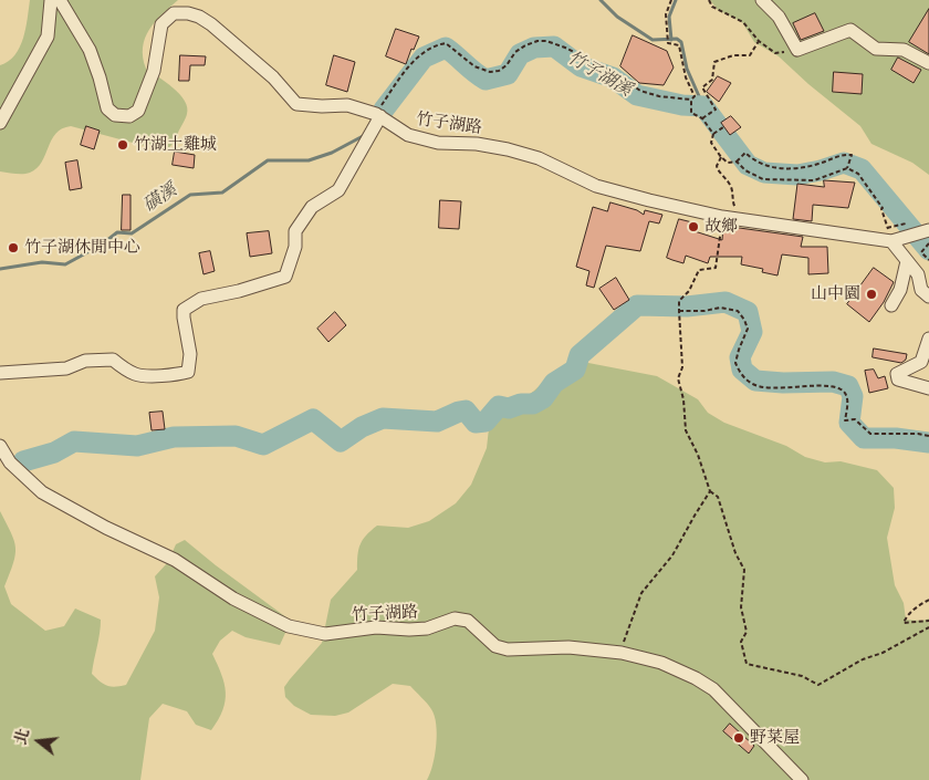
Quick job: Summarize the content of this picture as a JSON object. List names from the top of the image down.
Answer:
{
  "streets": {
    "street": ["竹子湖路"]
  },
  "water": ["竹子湖溪", "磺溪"],
  "places": [
    "竹湖土雞城",
    "故鄉",
    "竹子湖休閒中心",
    "山中園",
    "野菜屋"
  ],
  "north": "left"
}
